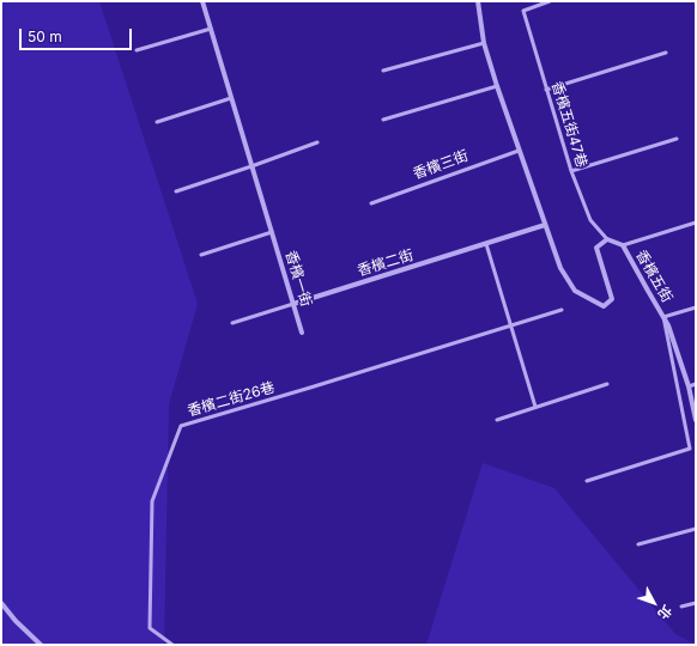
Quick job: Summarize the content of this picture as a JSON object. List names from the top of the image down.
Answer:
{
  "streets": {
    "street": ["香檳二街", "香檳五街", "香檳一街"],
    "lane": ["香檳五街47巷", "香檳三街", "香檳二街26巷"]
  },
  "crossings": [
    ["香檳五街47巷", "香檳五街"],
    ["香檳二街", "香檳一街"]
  ],
  "scale_bar": "50 m",
  "north": "bottom right"
}
